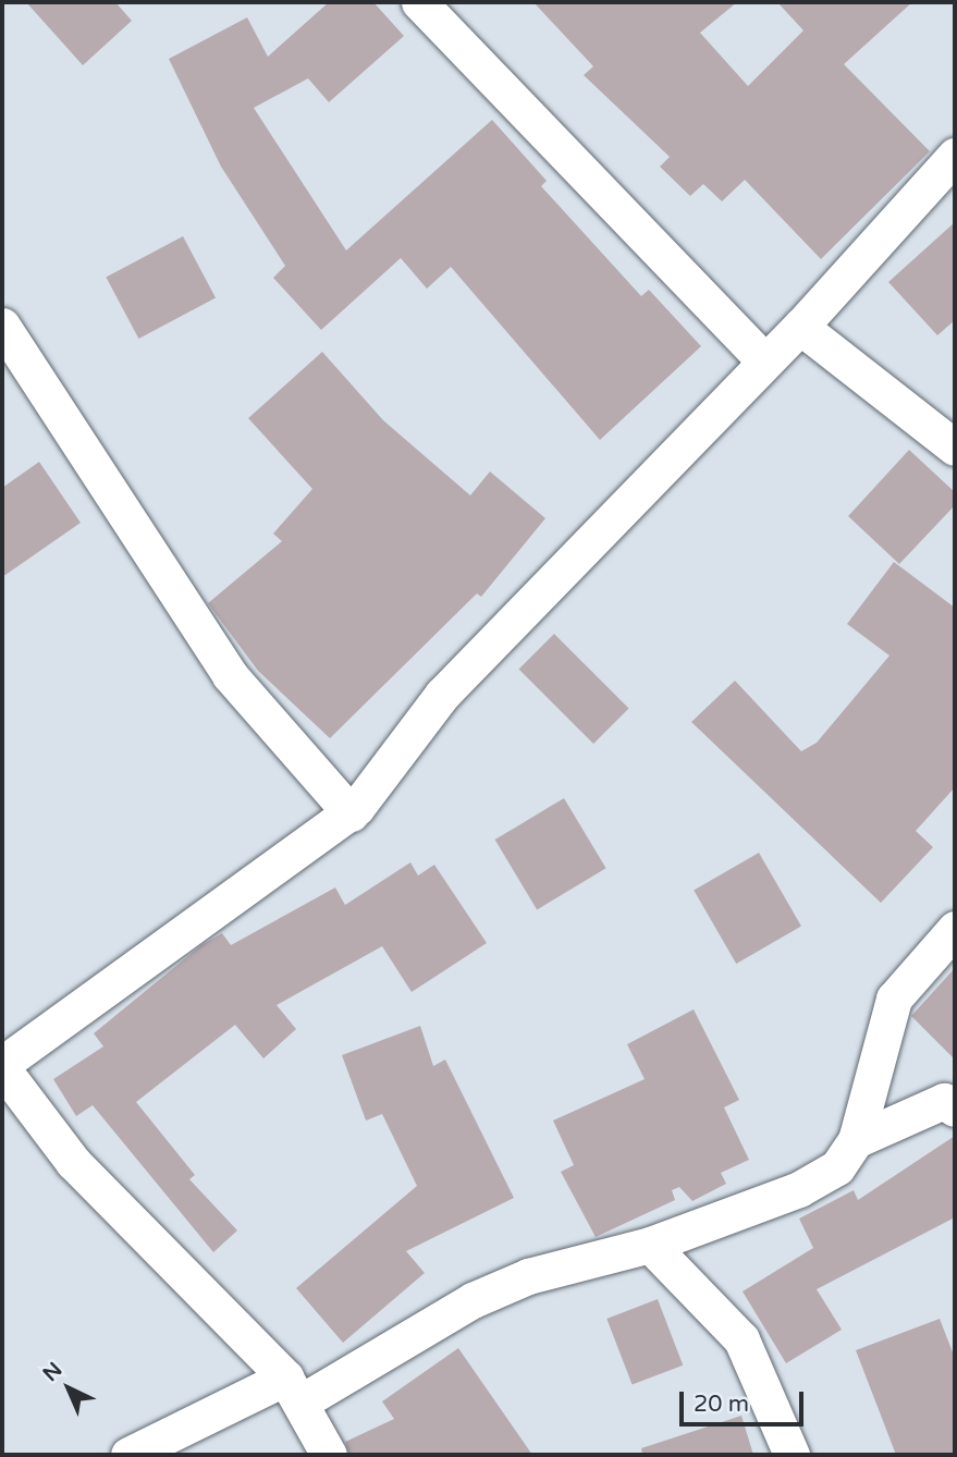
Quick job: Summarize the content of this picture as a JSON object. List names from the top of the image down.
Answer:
{
  "scale_bar": "20 m",
  "north": "top left"
}
